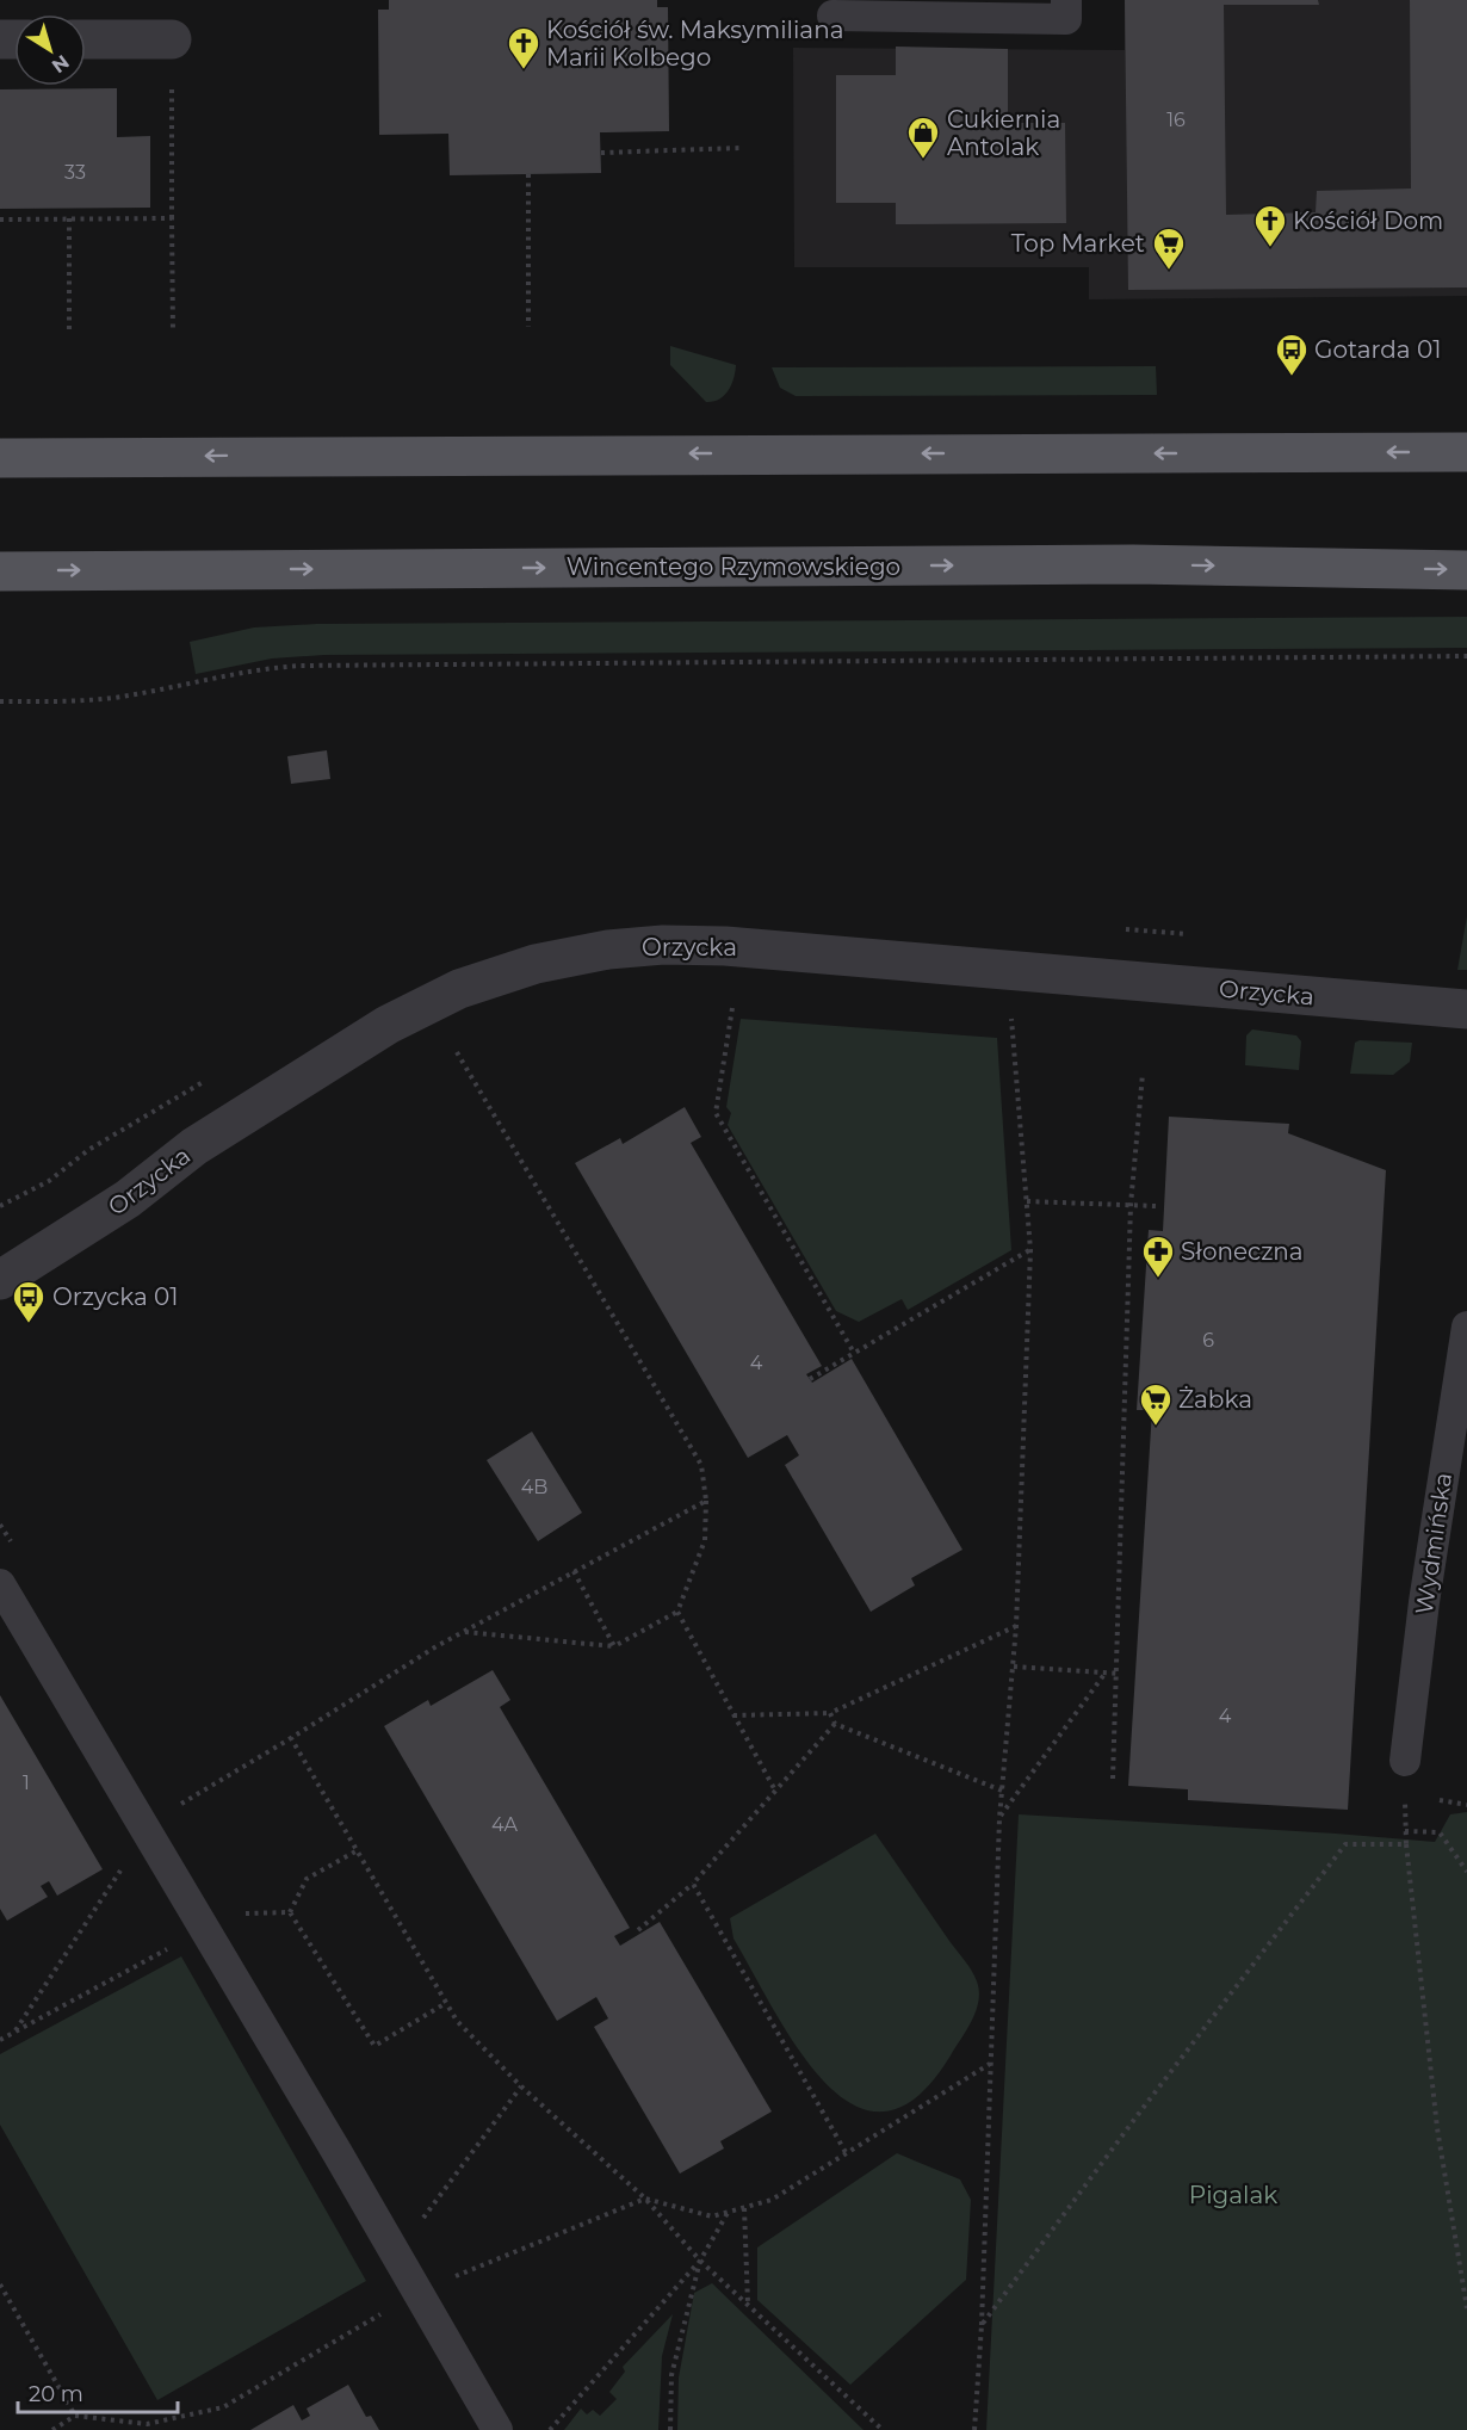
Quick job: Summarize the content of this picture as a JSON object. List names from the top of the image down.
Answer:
{
  "streets": {
    "main road": ["Wincentego Rzymowskiego"],
    "street": ["Orzycka"],
    "lane": ["Wydmińska"]
  },
  "parks": ["Pigalak"],
  "places": {
    "church": ["Kościół św. Maksymiliana Marii Kolbego", "Kościół Dom"],
    "shop": ["Cukiernia Antolak"],
    "supermarket": ["Top Market", "Żabka"],
    "bus stop": ["Gotarda 01", "Orzycka 01"],
    "pharmacy": ["Słoneczna"]
  },
  "house_numbers": [
    "16",
    "33",
    "6",
    "4",
    "4B",
    "4",
    "1",
    "4A"
  ],
  "scale_bar": "20 m",
  "north": "bottom right"
}
